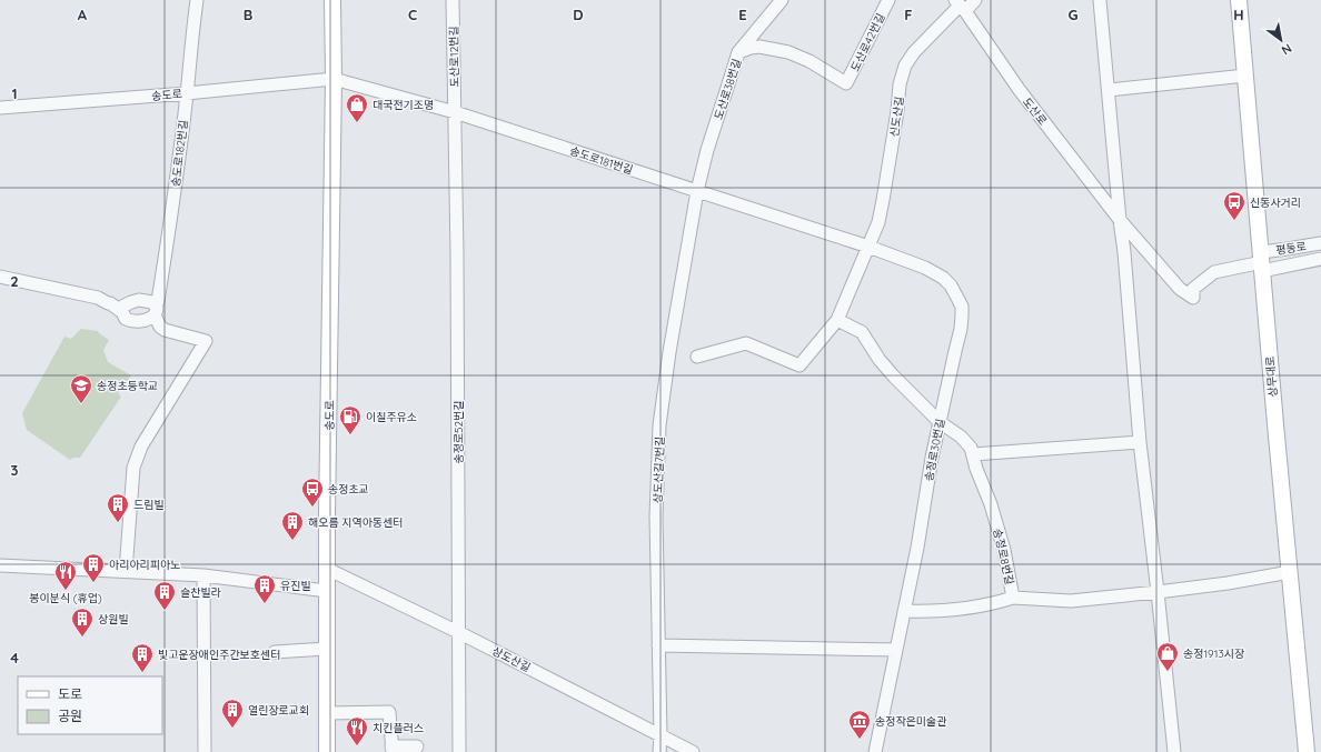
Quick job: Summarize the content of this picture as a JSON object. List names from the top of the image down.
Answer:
{
  "streets": {
    "main road": ["송도로", "상무대로"],
    "street": [
      "도산로42번길",
      "도산로12번길",
      "도산로38번길",
      "도산로",
      "신도산길",
      "송도로182번길",
      "송도로181번길",
      "평동로",
      "송정로52번길",
      "송정로30번길",
      "상도산길7번길",
      "송정로8번길",
      "상도산길"
    ]
  },
  "crossings": [
    ["도산로42번길", "도산로38번길"],
    ["도산로12번길", "송도로181번길"],
    ["도산로12번길", "송정로52번길"],
    ["도산로38번길", "송도로181번길"],
    ["도산로38번길", "상도산길7번길"],
    ["송도로", "송도로182번길"],
    ["송도로", "송도로181번길"],
    ["송도로", "상도산길"],
    ["도산로", "신도산길"],
    ["도산로", "평동로"],
    ["도산로", "상무대로"],
    ["신도산길", "송도로181번길"],
    ["송도로181번길", "송정로52번길"],
    ["송도로181번길", "송정로30번길"],
    ["송도로181번길", "상도산길7번길"],
    ["평동로", "상무대로"],
    ["상무대로", "송정로8번길"],
    ["송정로52번길", "상도산길"],
    ["송정로30번길", "송정로8번길"],
    ["상도산길7번길", "상도산길"]
  ],
  "places": {
    "shop": ["대국전기조명", "송정1913시장"],
    "bus stop": ["신동사거리", "송정초교"],
    "school or university": ["송정초등학교"],
    "fuel station": ["이칠주유소"],
    "building": [
      "드림빌",
      "해오름 지역아동센터",
      "아리아리피아노",
      "유진빌",
      "슬찬빌라",
      "상원빌",
      "빛고운장애인주간보호센터",
      "열린장로교회"
    ],
    "restaurant": ["봉이분식 (휴업)", "치킨플러스"],
    "museum": ["송정작은미술관"]
  },
  "legend": ["도로", "공원"],
  "north": "bottom right",
  "grid": {
    "columns": [
      "A",
      "B",
      "C",
      "D",
      "E",
      "F",
      "G",
      "H"
    ],
    "rows": [
      "1",
      "2",
      "3",
      "4"
    ]
  }
}
